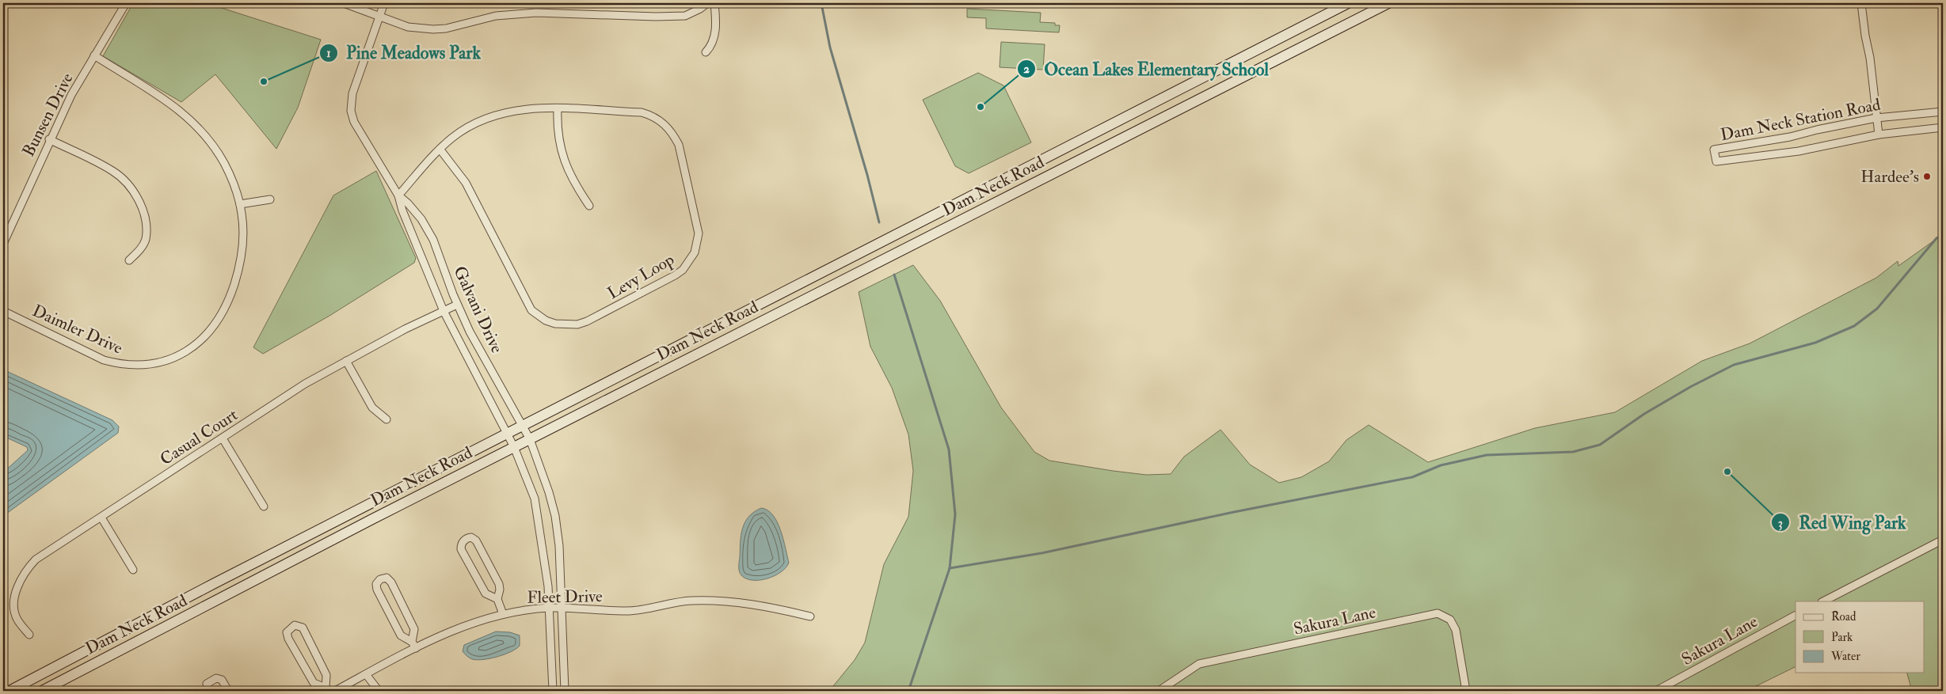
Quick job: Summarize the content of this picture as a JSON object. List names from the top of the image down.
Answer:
{
  "streets": {
    "main road": ["Dam Neck Road"],
    "street": [
      "Bunsen Drive",
      "Dam Neck Station Road",
      "Levy Loop",
      "Galvani Drive",
      "Daimler Drive",
      "Casual Court",
      "Fleet Drive",
      "Sakura Lane"
    ]
  },
  "crossings": [
    ["Bunsen Drive", "Daimler Drive"],
    ["Dam Neck Road", "Galvani Drive"],
    ["Levy Loop", "Galvani Drive"],
    ["Galvani Drive", "Casual Court"],
    ["Galvani Drive", "Fleet Drive"]
  ],
  "places": [
    "Pine Meadows Park",
    "Ocean Lakes Elementary School",
    "Hardee's",
    "Red Wing Park"
  ],
  "legend": ["Road", "Park", "Water"]
}
